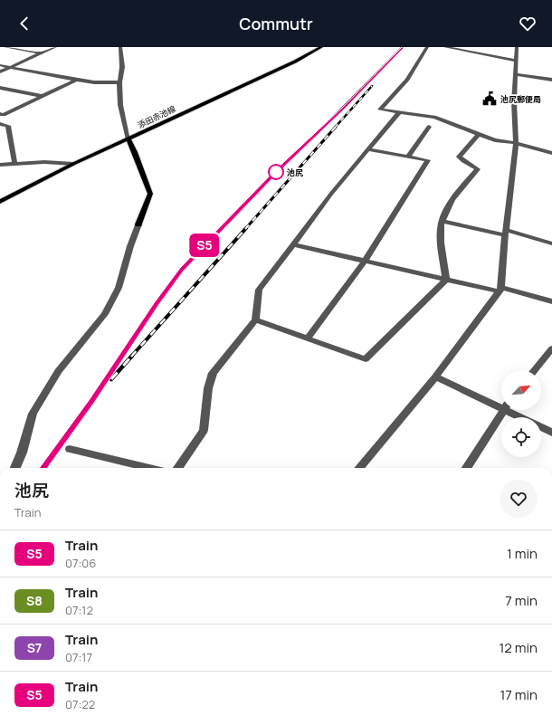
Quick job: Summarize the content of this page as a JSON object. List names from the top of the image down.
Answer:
{
  "streets": {
    "main road": ["添田赤池線"]
  },
  "places": {
    "public building": ["池尻郵便局"],
    "other": ["池尻"]
  },
  "north": "top right",
  "page": {
    "header": "Commutr",
    "on_map": "S5",
    "heading": ["池尻", "Train"],
    "list": [
      {
        "mark": "S5",
        "name": "Train",
        "note": "07:06",
        "value": "1 min"
      },
      {
        "mark": "S8",
        "name": "Train",
        "note": "07:12",
        "value": "7 min"
      },
      {
        "mark": "S7",
        "name": "Train",
        "note": "07:17",
        "value": "12 min"
      },
      {
        "mark": "S5",
        "name": "Train",
        "note": "07:22",
        "value": "17 min"
      }
    ]
  }
}
